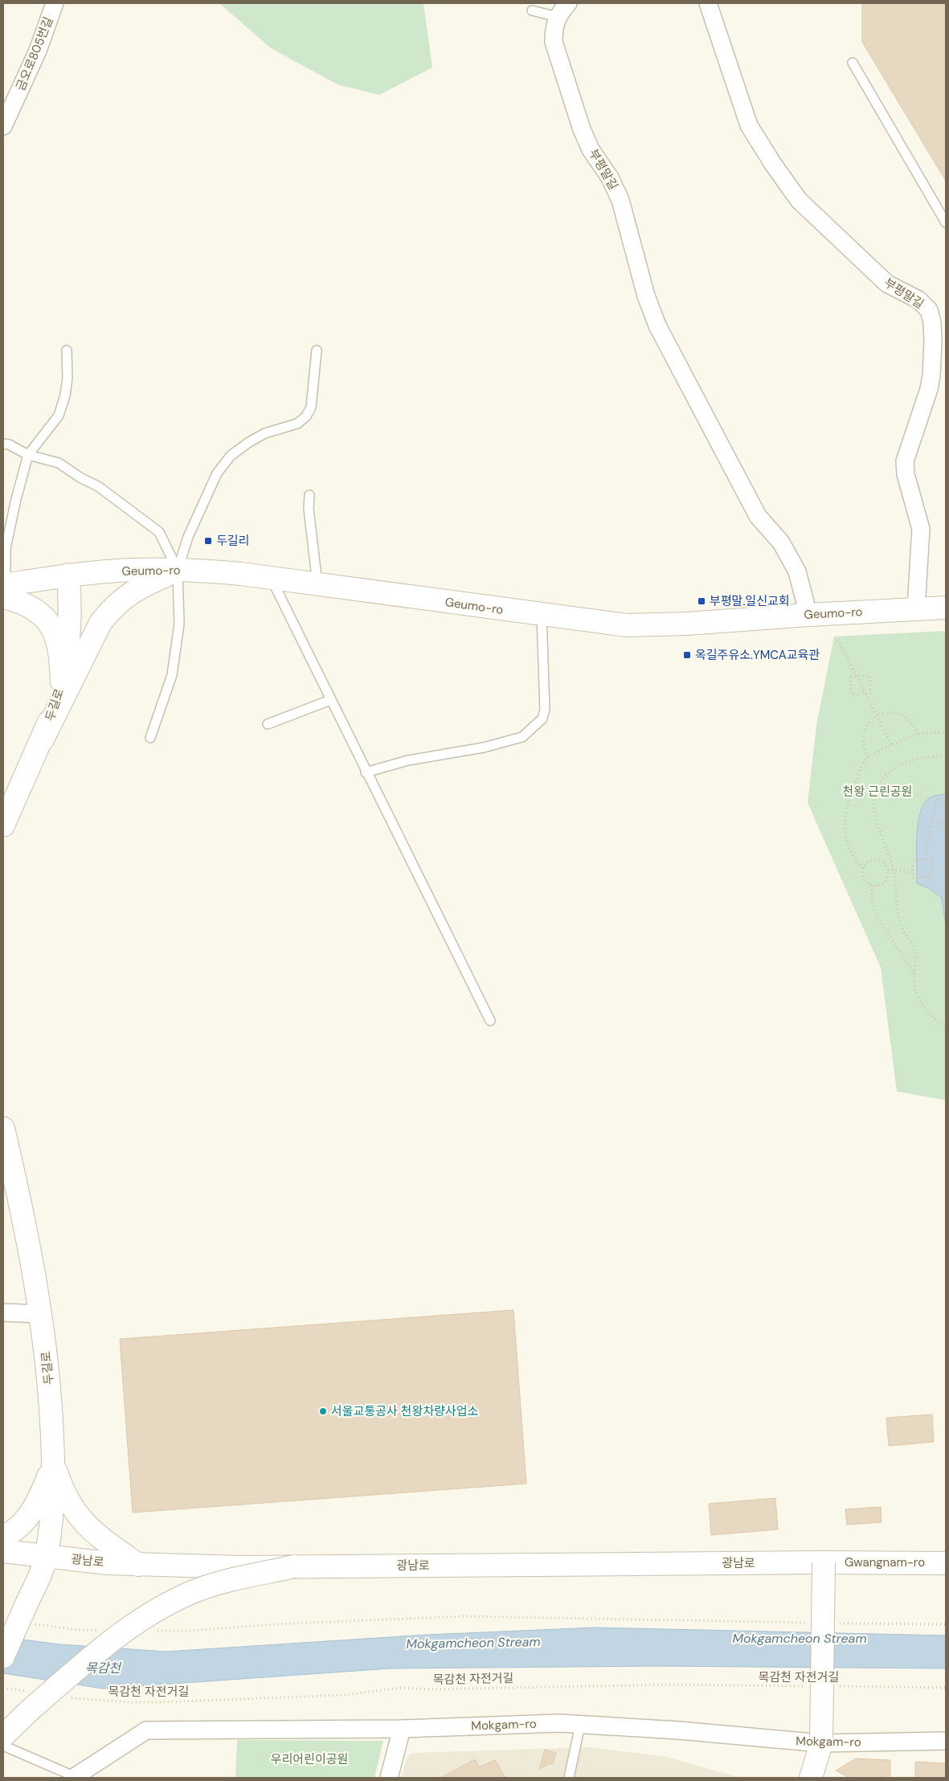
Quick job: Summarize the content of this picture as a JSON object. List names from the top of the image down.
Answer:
{
  "streets": {
    "street": [
      "금오로805번길",
      "부평말길",
      "Geumo-ro",
      "두길로",
      "광남로",
      "Gwangnam-ro",
      "Mokgam-ro"
    ],
    "path": ["목감천 자전거길"]
  },
  "crossings": [
    ["부평말길", "Geumo-ro"],
    ["Geumo-ro", "두길로"],
    ["두길로", "광남로"],
    ["광남로", "Gwangnam-ro"]
  ],
  "water": ["Mokgamcheon Stream", "목감천"],
  "parks": ["천왕 근린공원", "우리어린이공원"],
  "places": {
    "transit": ["두길리", "부평말.일신교회", "옥길주유소.YMCA교육관"],
    "other": ["서울교통공사 천왕차량사업소"]
  }
}
